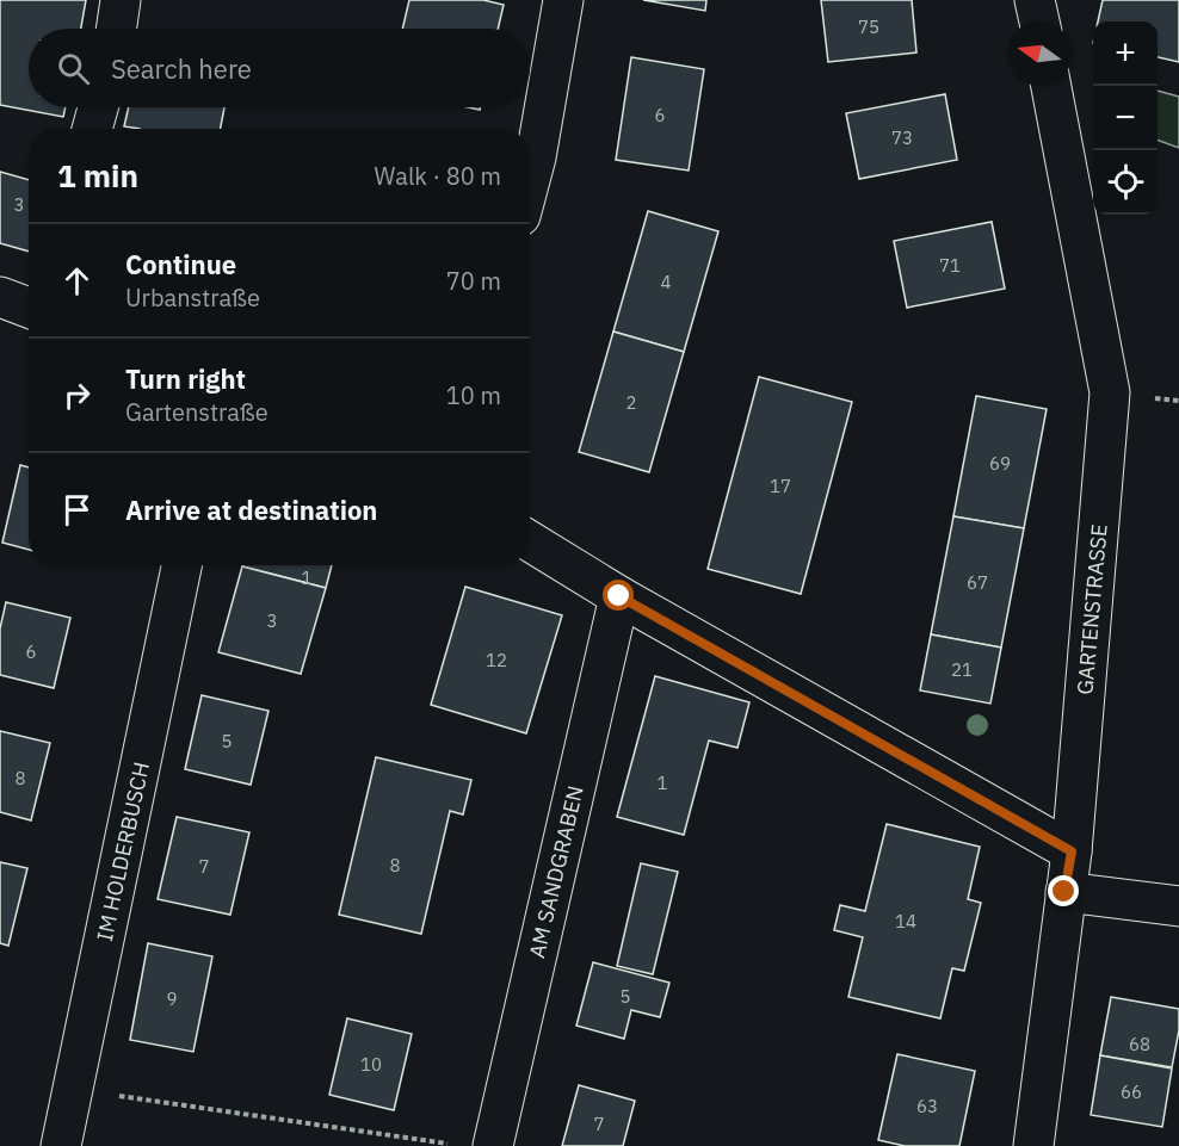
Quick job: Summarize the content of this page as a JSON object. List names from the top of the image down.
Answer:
{
  "streets": {
    "street": ["GARTENSTRASSE", "IM HOLDERBUSCH", "AM SANDGRABEN"]
  },
  "house_numbers": [
    "75",
    "6",
    "73",
    "3",
    "71",
    "4",
    "2",
    "69",
    "17",
    "1",
    "67",
    "3",
    "6",
    "12",
    "21",
    "5",
    "8",
    "1",
    "8",
    "7",
    "14",
    "5",
    "9",
    "68",
    "10",
    "66",
    "63",
    "7"
  ],
  "north": "left",
  "page": {
    "map_buttons": ["+", "−"],
    "search": "Search here",
    "heading": ["1 min", "Walk · 80 m"],
    "list": [
      ["Continue", "Urbanstraße", "70 m"],
      ["Turn right", "Gartenstraße", "10 m"],
      "Arrive at destination"
    ]
  }
}
